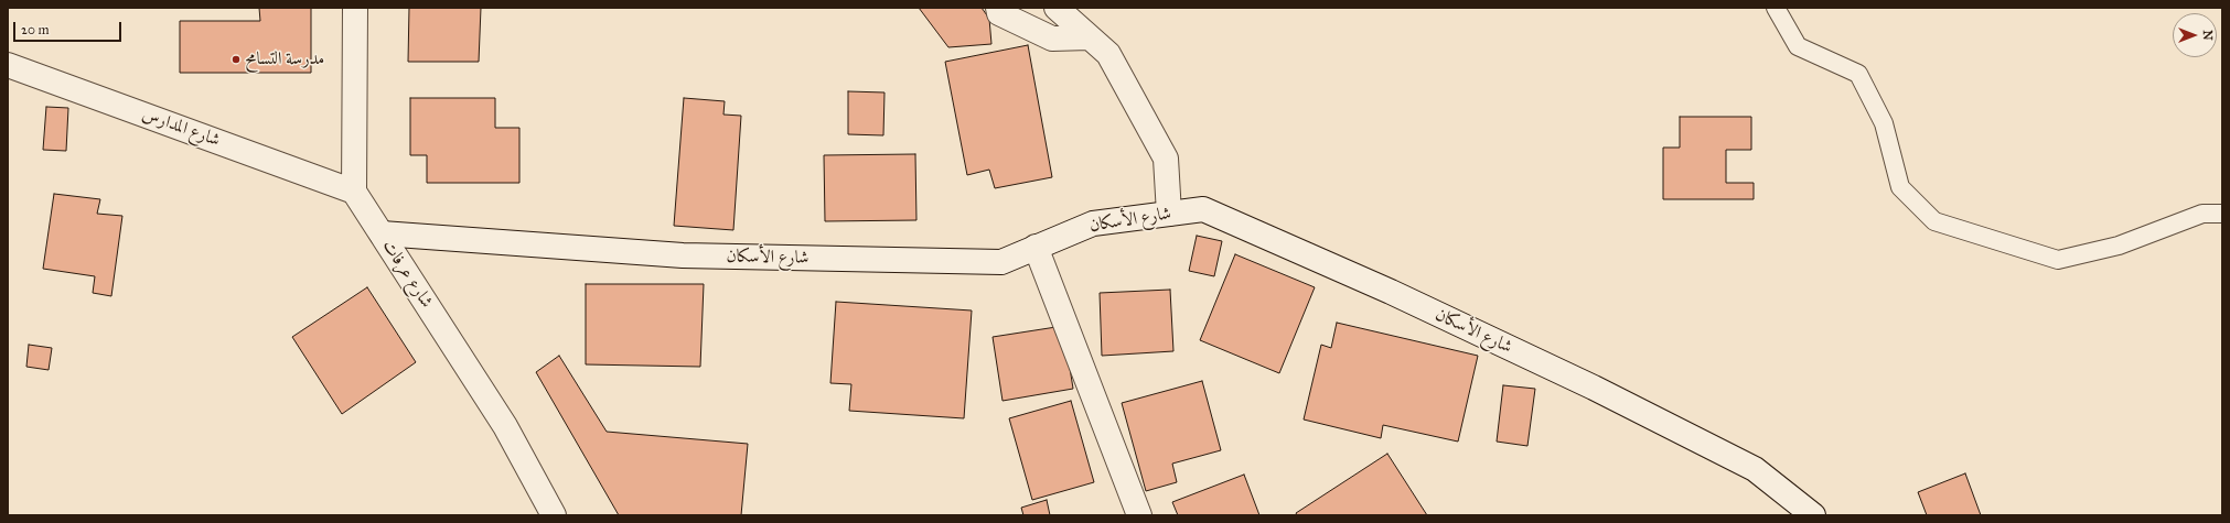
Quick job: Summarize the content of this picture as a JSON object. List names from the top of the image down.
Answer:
{
  "streets": {
    "street": ["شارع المدارس", "شارع الأسكان", "شارع عرفات"]
  },
  "crossings": [
    ["شارع المدارس", "شارع عرفات"],
    ["شارع الأسكان", "شارع عرفات"]
  ],
  "places": ["مدرسة التسامح"],
  "scale_bar": "20 m",
  "north": "right"
}
